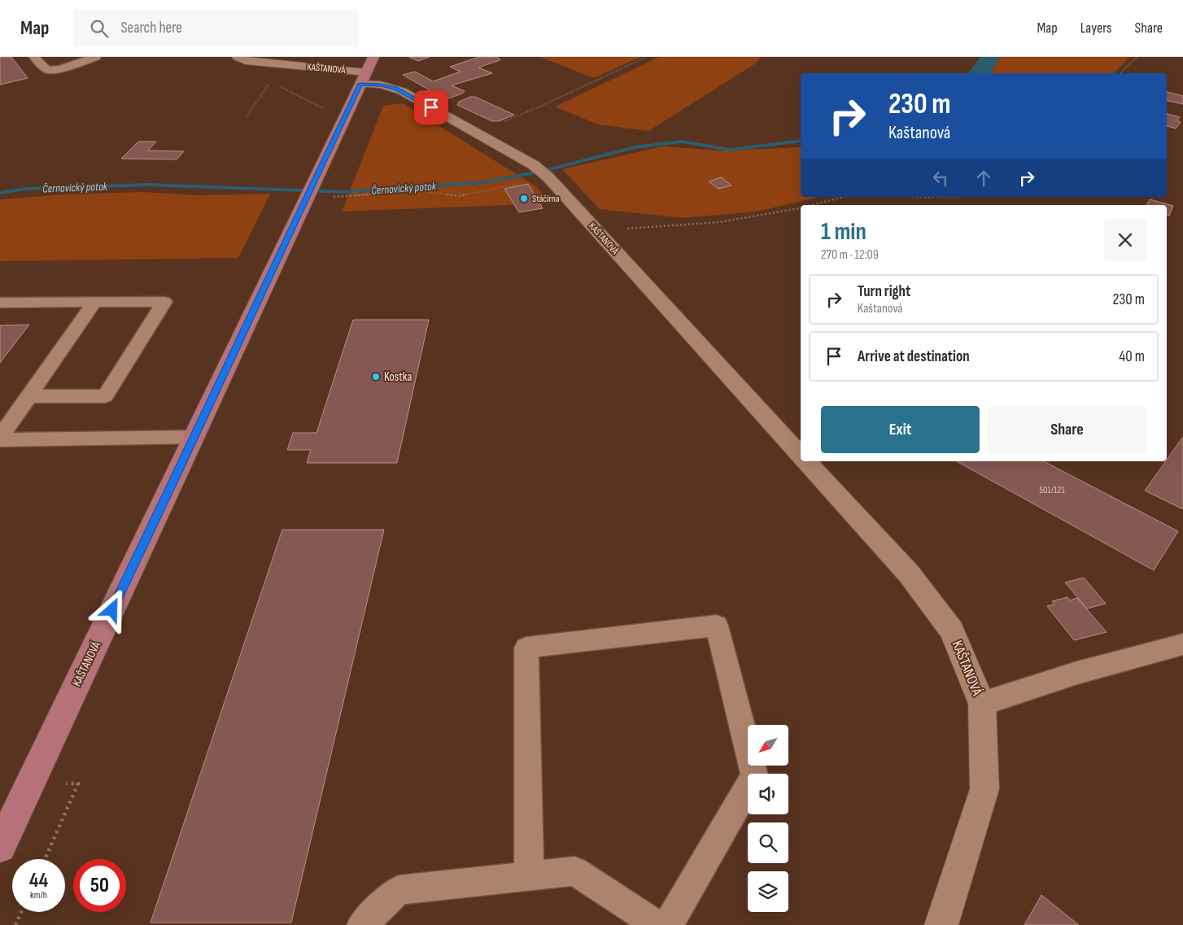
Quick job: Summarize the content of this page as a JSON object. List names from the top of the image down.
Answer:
{
  "streets": {
    "main road": ["KAŠTANOVÁ"]
  },
  "water": ["Černovický potok"],
  "places": ["Stáčírna", "Kostka"],
  "house_numbers": ["501/121"],
  "north": "bottom left",
  "page": {
    "header": "Map",
    "search": "Search here",
    "nav": ["Map", "Layers", "Share"],
    "turn": ["230 m", "Kaštanová"],
    "heading": ["1 min", "270 m · 12:09"],
    "list": [
      {
        "name": "Turn right",
        "note": "Kaštanová",
        "value": "230 m"
      },
      {
        "name": "Arrive at destination",
        "value": "40 m"
      }
    ],
    "buttons": ["Exit", "Share"],
    "speed": "44 km/h",
    "limit": "50"
  }
}
